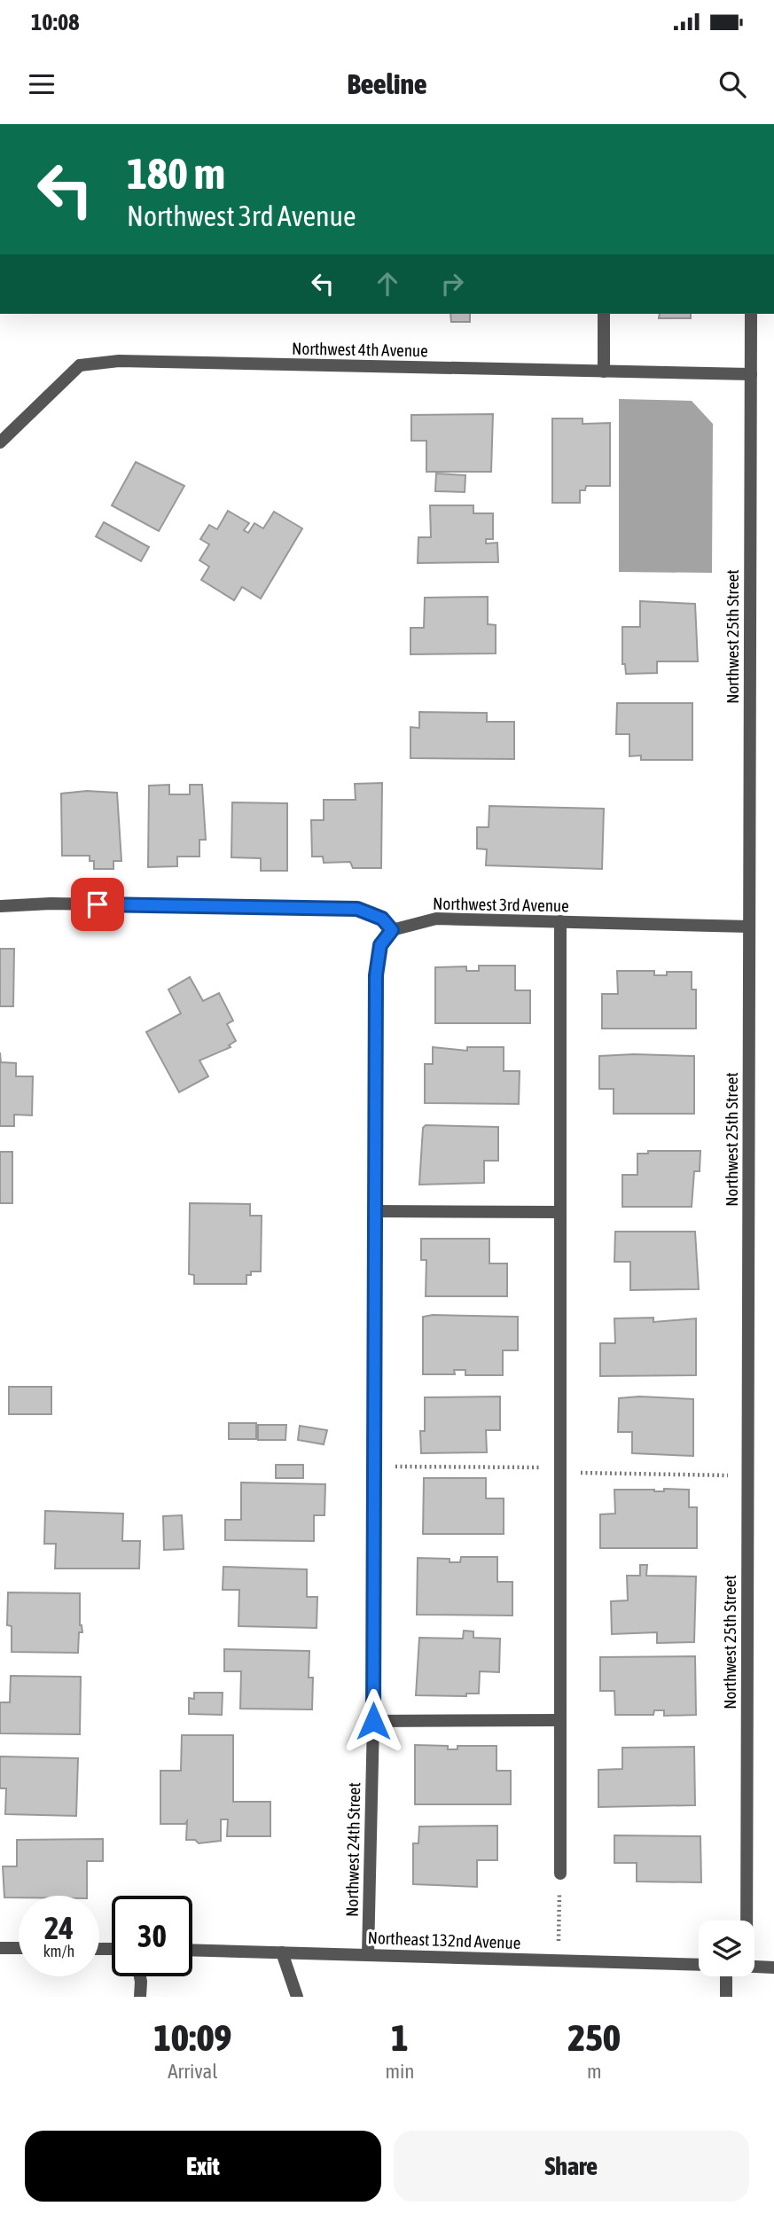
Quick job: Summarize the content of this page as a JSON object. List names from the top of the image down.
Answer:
{
  "streets": {
    "street": [
      "Northwest 4th Avenue",
      "Northwest 25th Street",
      "Northwest 3rd Avenue",
      "Northwest 24th Street",
      "Northeast 132nd Avenue"
    ]
  },
  "crossings": [
    ["Northwest 4th Avenue", "Northwest 25th Street"],
    ["Northwest 25th Street", "Northwest 3rd Avenue"],
    ["Northwest 3rd Avenue", "Northwest 24th Street"],
    ["Northwest 24th Street", "Northeast 132nd Avenue"]
  ],
  "page": {
    "status": "10:08",
    "header": "Beeline",
    "turn": ["180 m", "Northwest 3rd Avenue"],
    "speed": "24 km/h",
    "limit": "30",
    "eta": [
      "10:09",
      "Arrival",
      "1",
      "min",
      "250",
      "m"
    ],
    "buttons": ["Exit", "Share"]
  }
}
